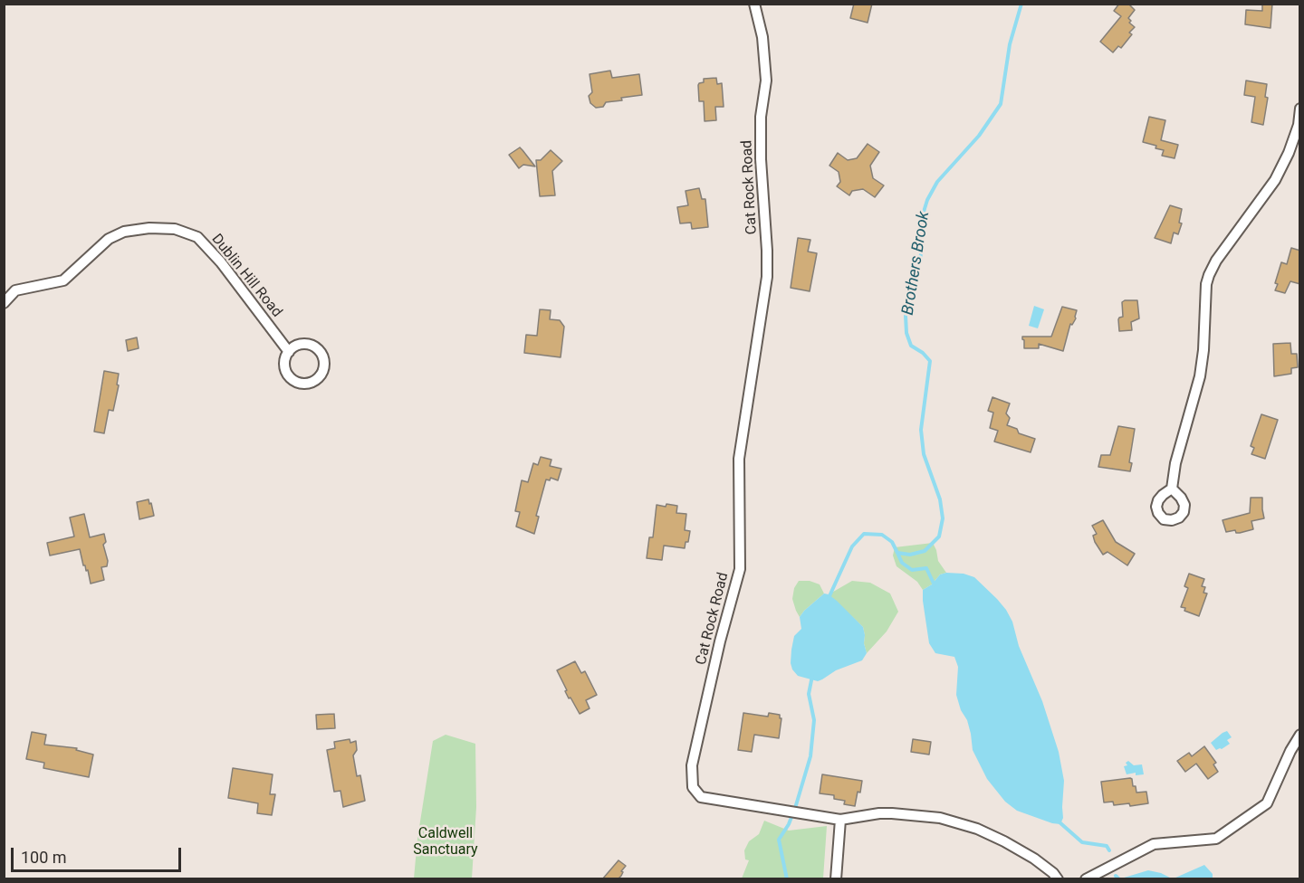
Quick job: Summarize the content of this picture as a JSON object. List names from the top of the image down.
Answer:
{
  "streets": {
    "street": ["Cat Rock Road", "Dublin Hill Road"]
  },
  "water": ["Brothers Brook"],
  "parks": ["Caldwell Sanctuary"],
  "scale_bar": "100 m"
}
